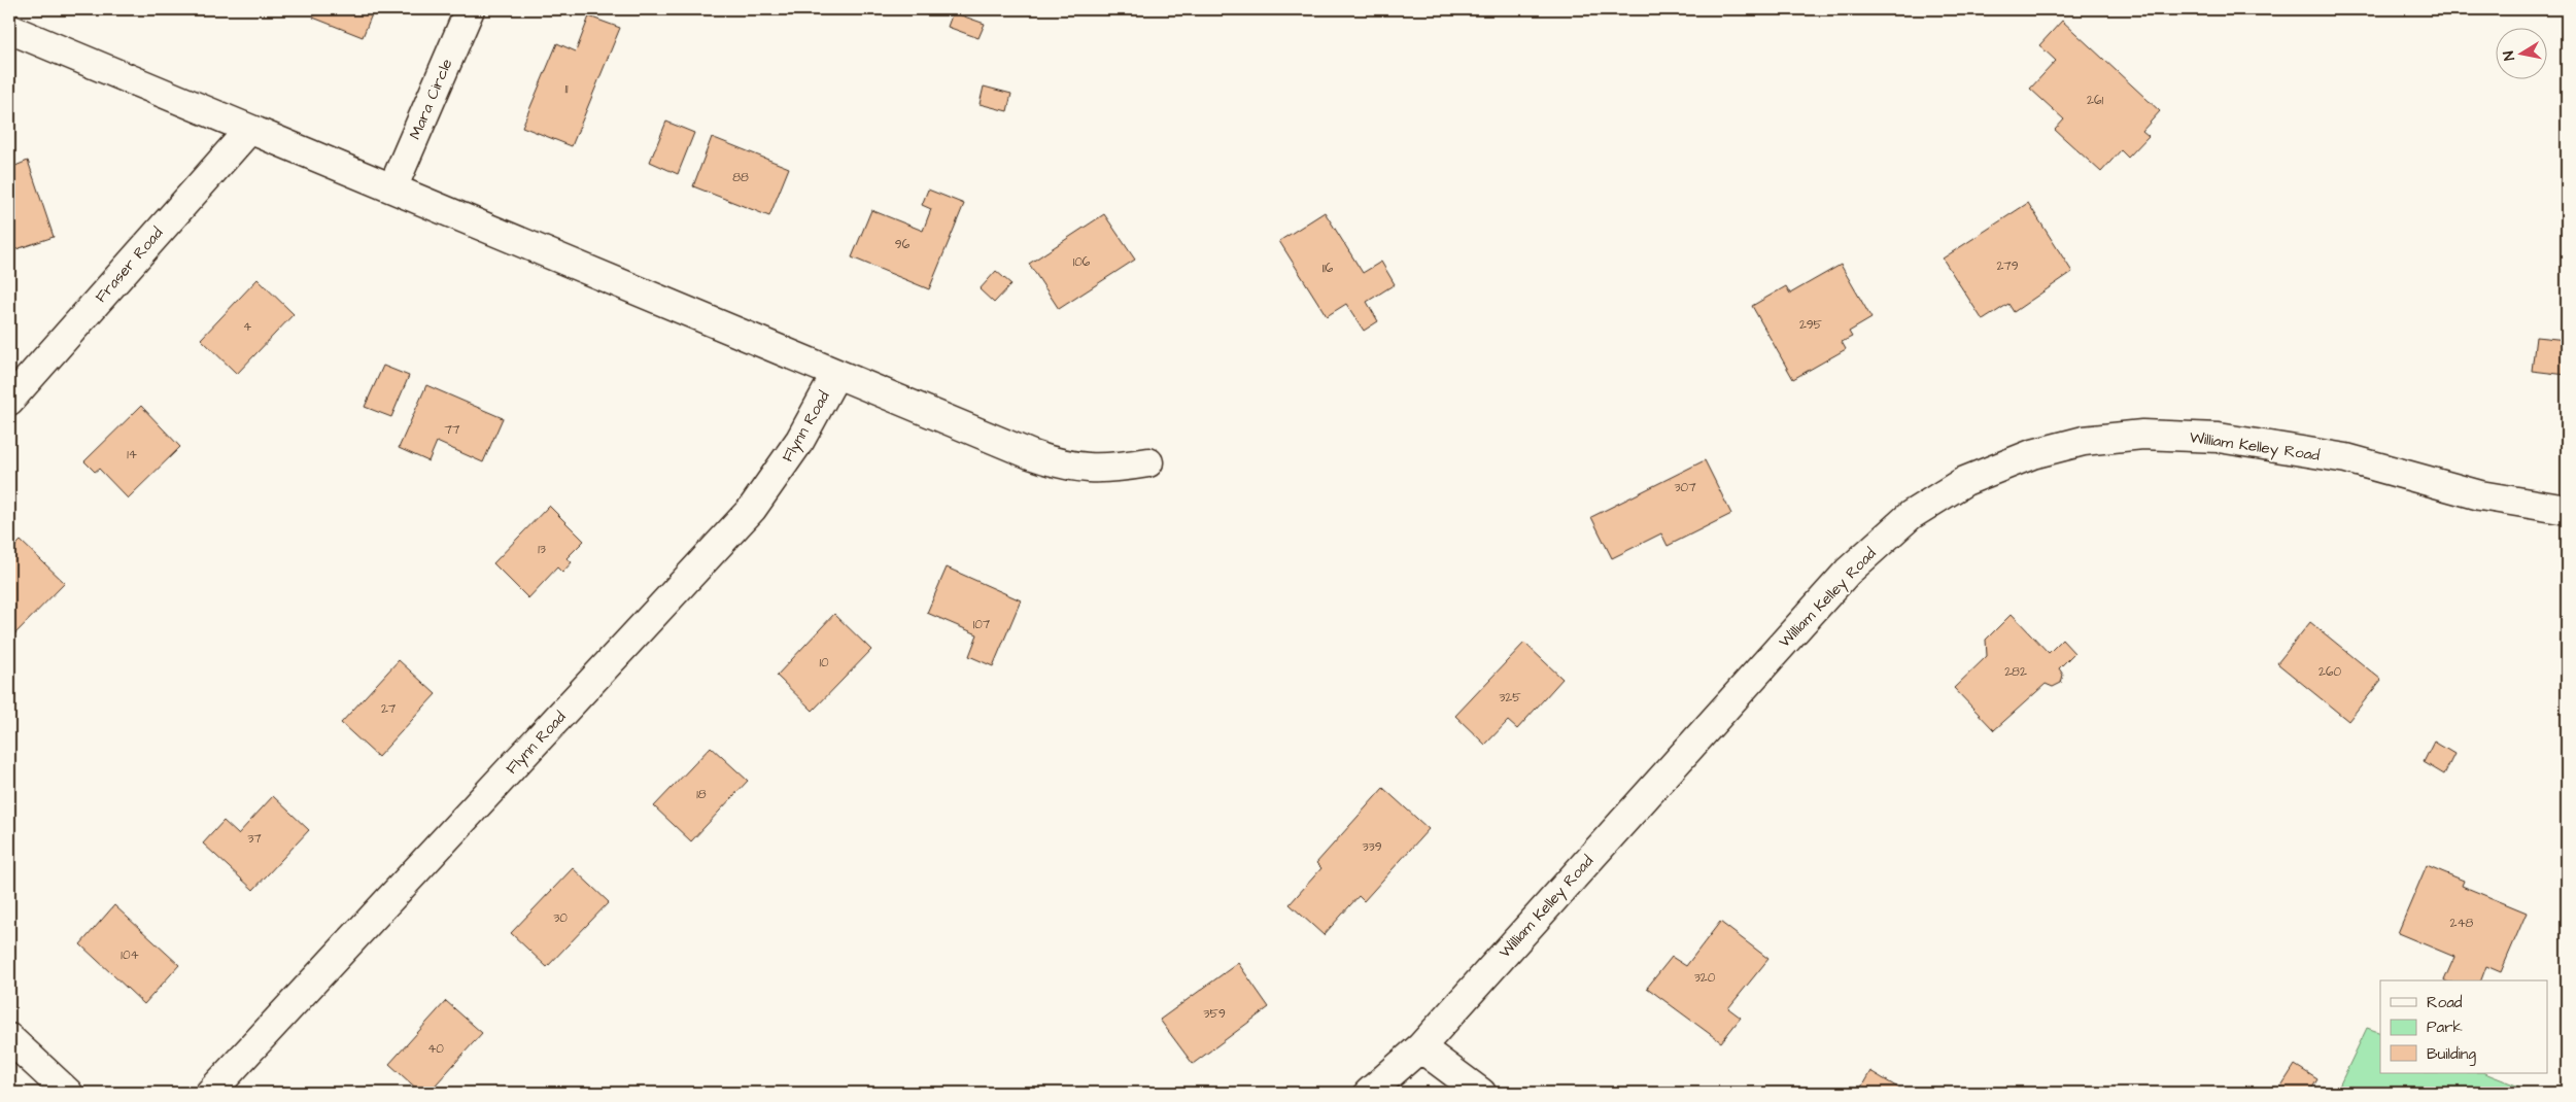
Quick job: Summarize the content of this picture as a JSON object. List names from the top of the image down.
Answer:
{
  "streets": {
    "street": [
      "Mara Circle",
      "Fraser Road",
      "Flynn Road",
      "William Kelley Road"
    ]
  },
  "house_numbers": [
    "11",
    "261",
    "88",
    "96",
    "106",
    "279",
    "116",
    "295",
    "4",
    "77",
    "14",
    "307",
    "13",
    "107",
    "10",
    "282",
    "260",
    "325",
    "27",
    "18",
    "37",
    "339",
    "30",
    "248",
    "104",
    "320",
    "359",
    "40"
  ],
  "legend": ["Road", "Park", "Building"],
  "north": "left"
}
